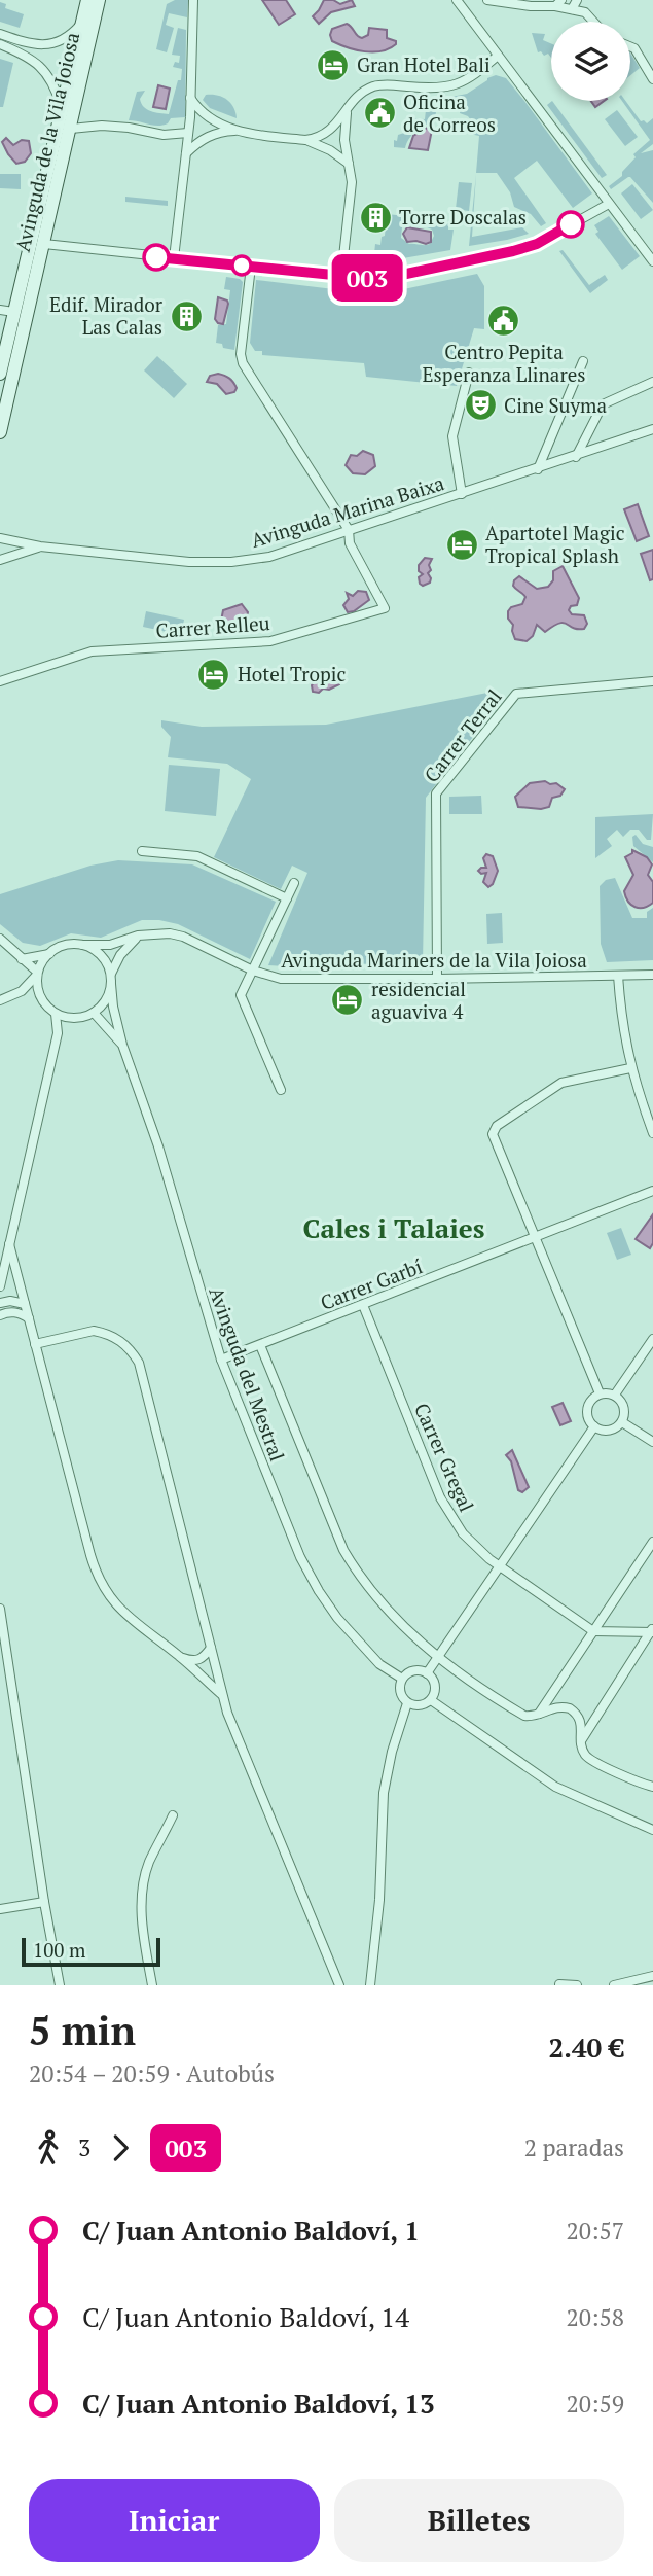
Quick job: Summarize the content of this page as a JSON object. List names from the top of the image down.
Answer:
{
  "streets": {
    "main road": ["Avinguda de la Vila Joiosa"],
    "street": [
      "Avinguda Marina Baixa",
      "Carrer Relleu",
      "Carrer Terral",
      "Avinguda Mariners de la Vila Joiosa",
      "Carrer Garbí",
      "Avinguda del Mestral",
      "Carrer Gregal"
    ]
  },
  "crossings": [
    ["Avinguda Marina Baixa", "Carrer Relleu"],
    ["Carrer Terral", "Avinguda Mariners de la Vila Joiosa"],
    ["Avinguda Mariners de la Vila Joiosa", "Avinguda del Mestral"],
    ["Carrer Garbí", "Avinguda del Mestral"],
    ["Carrer Garbí", "Carrer Gregal"]
  ],
  "districts": ["Cales i Talaies"],
  "places": {
    "hotel": [
      "Gran Hotel Bali",
      "Apartotel Magic Tropical Splash",
      "Hotel Tropic",
      "residencial aguaviva 4"
    ],
    "public building": ["Oficina de Correos", "Centro Pepita Esperanza Llinares"],
    "building": ["Torre Doscalas", "Edif. Mirador Las Calas"],
    "theatre": ["Cine Suyma"]
  },
  "lines": ["bus line 003"],
  "scale_bar": "100 m",
  "page": {
    "on_map": "003",
    "scale": "100 m",
    "heading": ["5 min", "20:54 – 20:59 · Autobús", "2.40 €"],
    "legs": ["3", "003", "2 paradas"],
    "list": [
      {
        "name": "C/ Juan Antonio Baldoví, 1",
        "value": "20:57"
      },
      {
        "name": "C/ Juan Antonio Baldoví, 14",
        "value": "20:58"
      },
      {
        "name": "C/ Juan Antonio Baldoví, 13",
        "value": "20:59"
      }
    ],
    "buttons": ["Iniciar", "Billetes"]
  }
}
